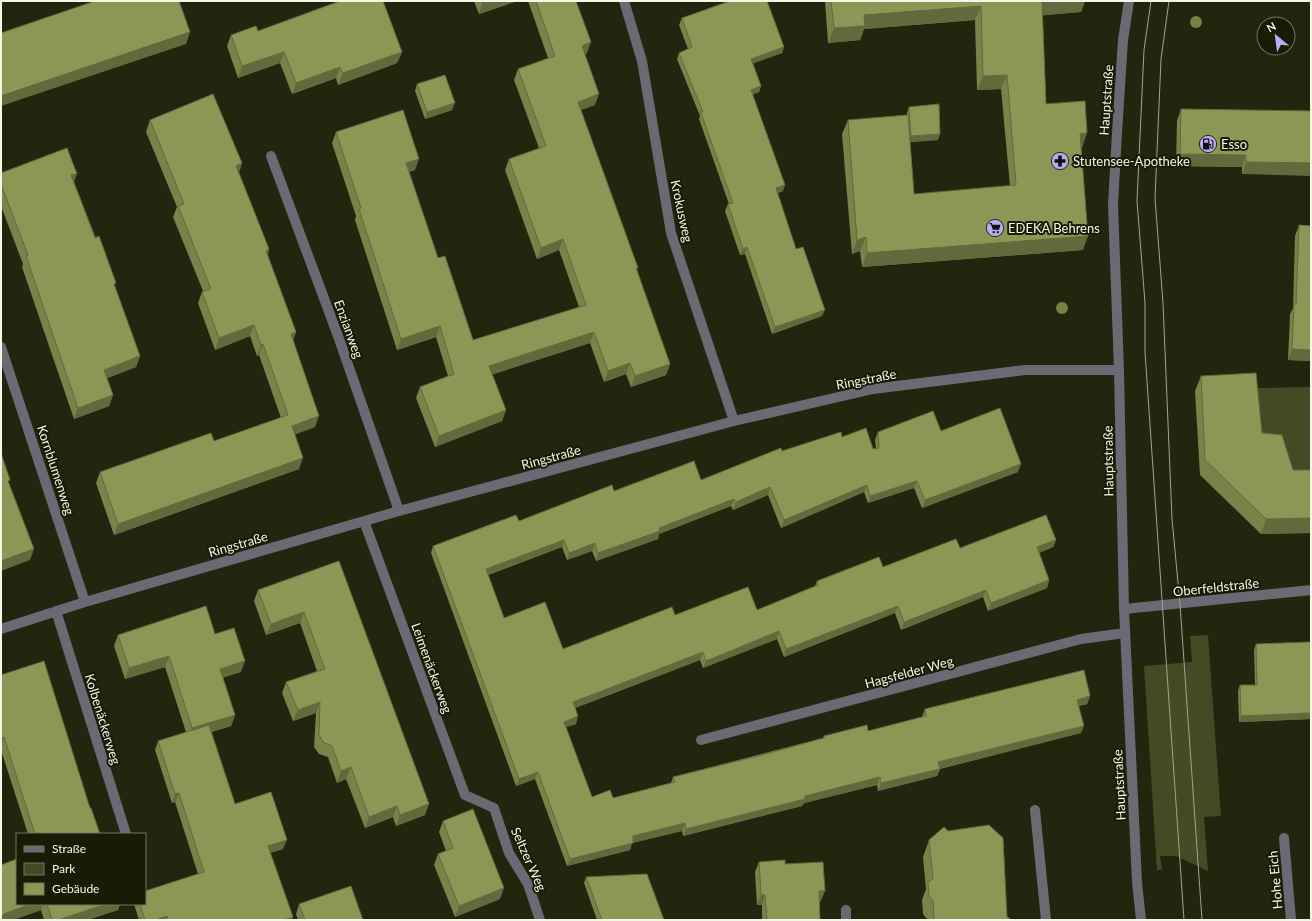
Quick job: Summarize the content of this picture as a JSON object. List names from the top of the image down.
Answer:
{
  "streets": {
    "street": [
      "Hauptstraße",
      "Krokusweg",
      "Enzianweg",
      "Ringstraße",
      "Kornblumenweg",
      "Oberfeldstraße",
      "Leimenäckerweg",
      "Hagsfelder Weg",
      "Kolbenäckerweg",
      "Seltzer Weg",
      "Hohe Eich"
    ]
  },
  "crossings": [
    ["Hauptstraße", "Ringstraße"],
    ["Hauptstraße", "Oberfeldstraße"],
    ["Hauptstraße", "Hagsfelder Weg"],
    ["Krokusweg", "Ringstraße"],
    ["Enzianweg", "Ringstraße"],
    ["Ringstraße", "Kornblumenweg"],
    ["Ringstraße", "Leimenäckerweg"],
    ["Ringstraße", "Kolbenäckerweg"],
    ["Leimenäckerweg", "Seltzer Weg"]
  ],
  "places": {
    "fuel station": ["Esso"],
    "pharmacy": ["Stutensee-Apotheke"],
    "supermarket": ["EDEKA Behrens"]
  },
  "legend": ["Straße", "Park", "Gebäude"],
  "north": "top left"
}
